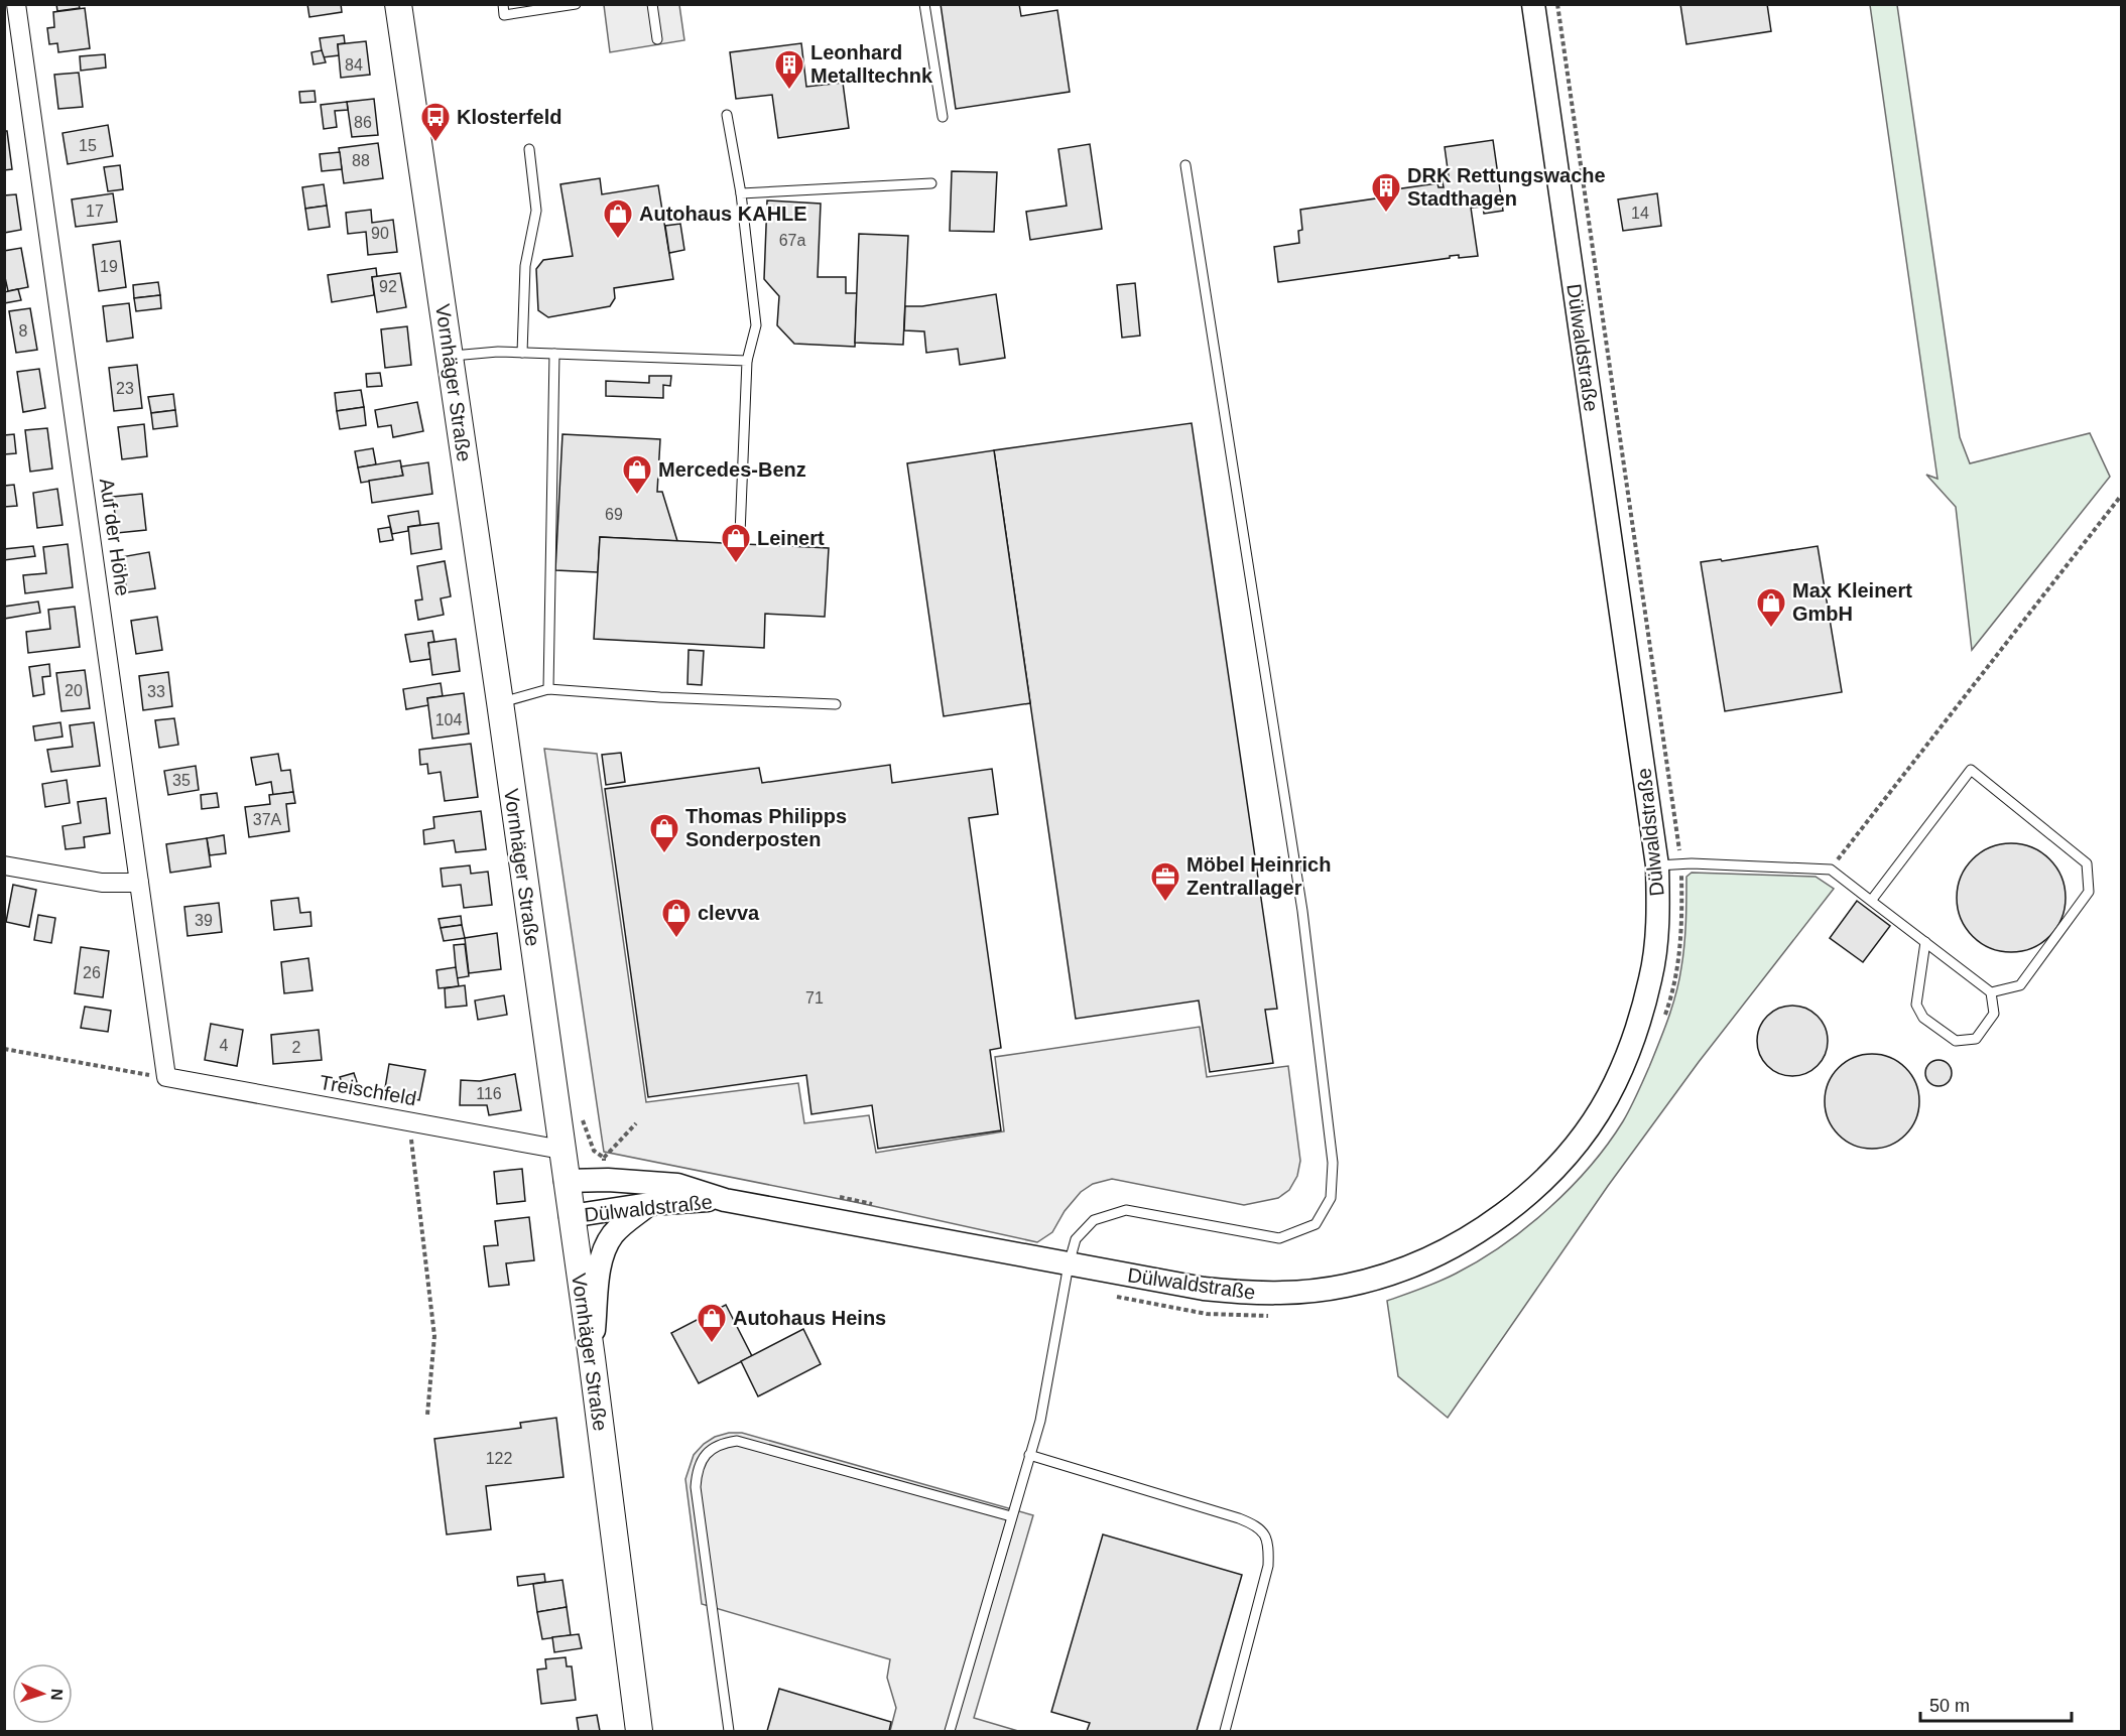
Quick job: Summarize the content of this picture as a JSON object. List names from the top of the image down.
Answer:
{
  "streets": {
    "main road": ["Vornhäger Straße"],
    "street": ["Dülwaldstraße", "Auf der Höhe", "Treischfeld"]
  },
  "crossings": [
    ["Dülwaldstraße", "Vornhäger Straße"],
    ["Vornhäger Straße", "Treischfeld"],
    ["Auf der Höhe", "Treischfeld"]
  ],
  "places": {
    "building": ["Leonhard Metalltechnk", "DRK Rettungswache Stadthagen"],
    "bus stop": ["Klosterfeld"],
    "shop": [
      "Autohaus KAHLE",
      "Mercedes-Benz",
      "Leinert",
      "Max Kleinert GmbH",
      "Thomas Philipps Sonderposten",
      "clevva",
      "Autohaus Heins"
    ],
    "office": ["Möbel Heinrich Zentrallager"]
  },
  "house_numbers": [
    "84",
    "86",
    "15",
    "88",
    "17",
    "14",
    "90",
    "67a",
    "19",
    "92",
    "8",
    "23",
    "69",
    "20",
    "33",
    "104",
    "35",
    "37A",
    "39",
    "26",
    "71",
    "4",
    "2",
    "116",
    "122"
  ],
  "scale_bar": "50 m",
  "north": "right"
}
